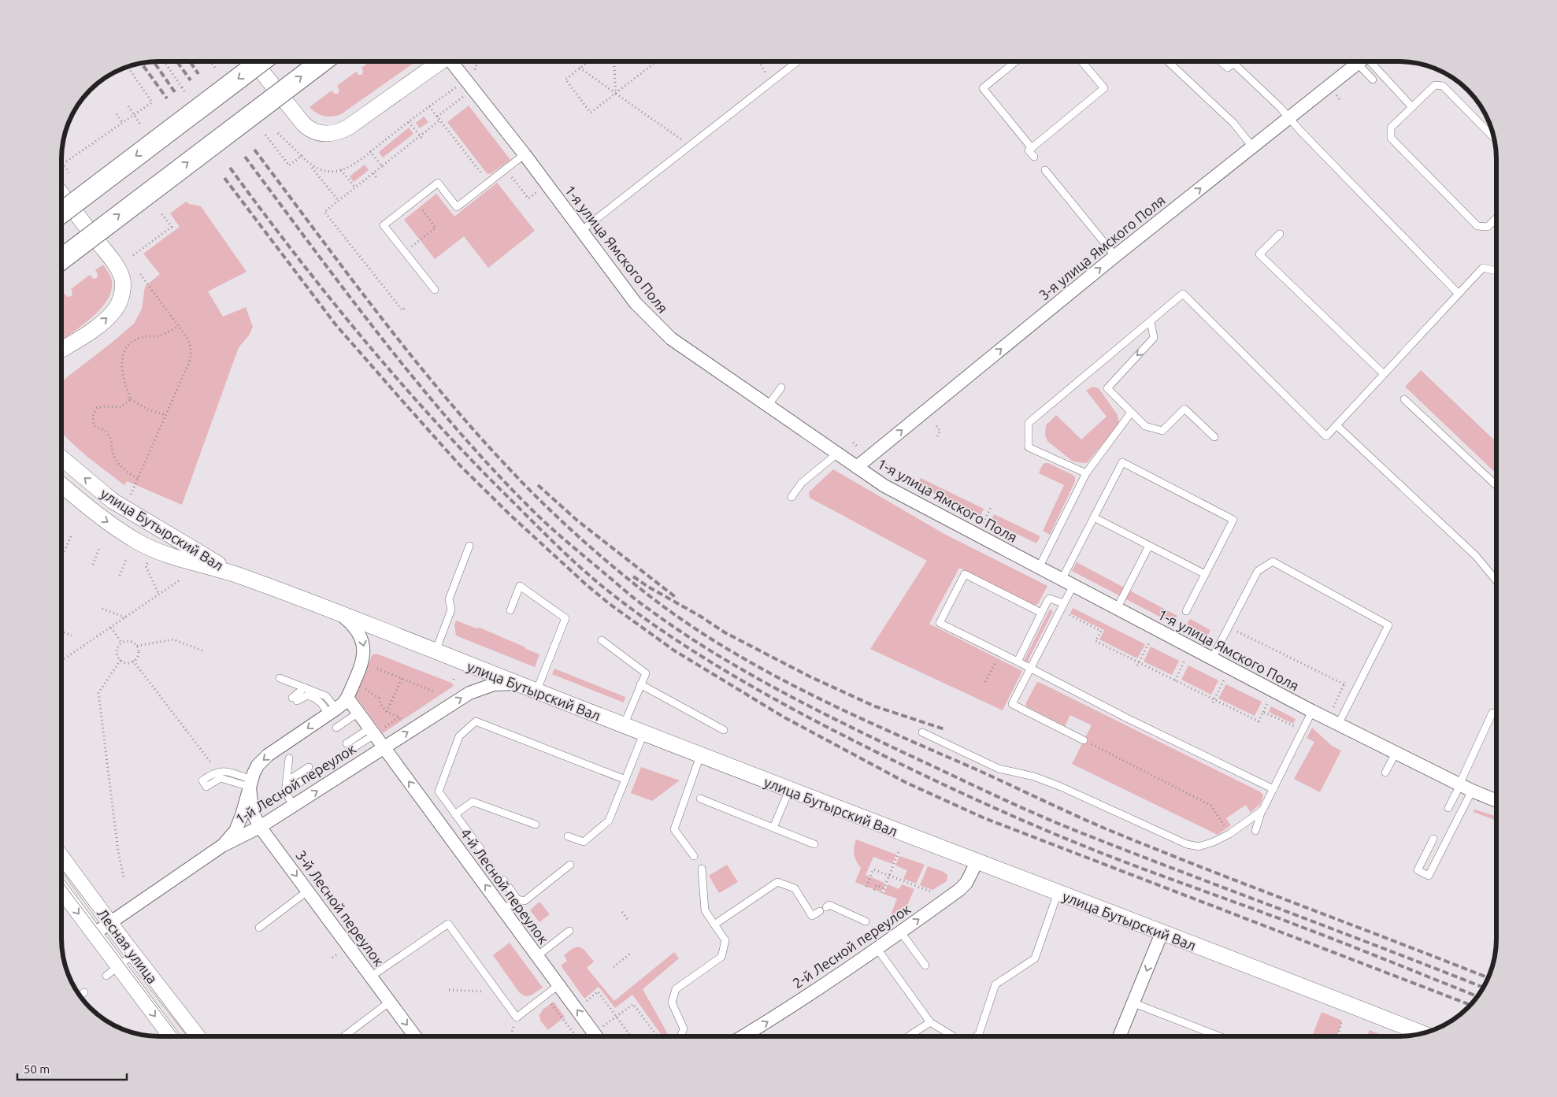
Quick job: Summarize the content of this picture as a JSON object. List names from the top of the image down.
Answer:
{
  "streets": {
    "street": [
      "3-я улица Ямского Поля",
      "1-я улица Ямского Поля",
      "улица Бутырский Вал",
      "1-й Лесной переулок",
      "4-й Лесной переулок",
      "3-й Лесной переулок",
      "Лесная улица",
      "2-й Лесной переулок"
    ]
  },
  "crossings": [
    ["3-я улица Ямского Поля", "1-я улица Ямского Поля"],
    ["улица Бутырский Вал", "1-й Лесной переулок"],
    ["улица Бутырский Вал", "2-й Лесной переулок"],
    ["1-й Лесной переулок", "4-й Лесной переулок"],
    ["1-й Лесной переулок", "3-й Лесной переулок"],
    ["1-й Лесной переулок", "Лесная улица"]
  ],
  "one_way": [
    "3-я улица Ямского Поля",
    "4-й Лесной переулок",
    "3-й Лесной переулок",
    "2-й Лесной переулок"
  ],
  "scale_bar": "50 m"
}
